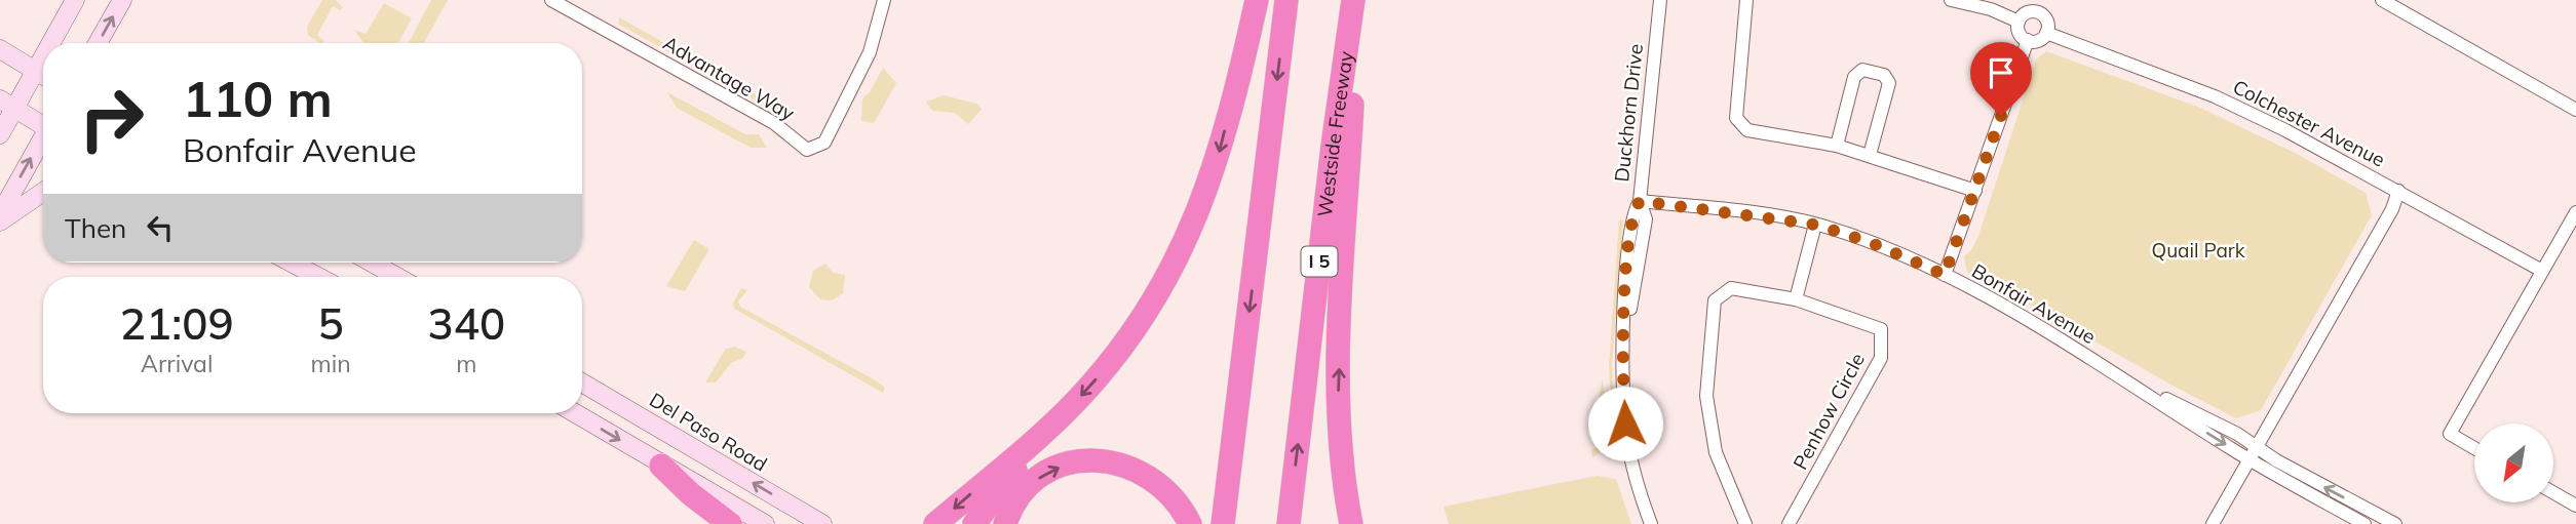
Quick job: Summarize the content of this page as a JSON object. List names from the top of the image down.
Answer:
{
  "streets": {
    "highway": ["Westside Freeway", "I 5"],
    "main road": ["Del Paso Road"],
    "street": [
      "Advantage Way",
      "Duckhorn Drive",
      "Colchester Avenue",
      "Bonfair Avenue",
      "Penhow Circle"
    ]
  },
  "crossings": [
    ["Duckhorn Drive", "Bonfair Avenue"]
  ],
  "parks": ["Quail Park"],
  "north": "bottom left",
  "page": {
    "turn": ["110 m", "Bonfair Avenue"],
    "then": "Then",
    "eta": [
      "21:09",
      "Arrival",
      "5",
      "min",
      "340",
      "m"
    ]
  }
}
